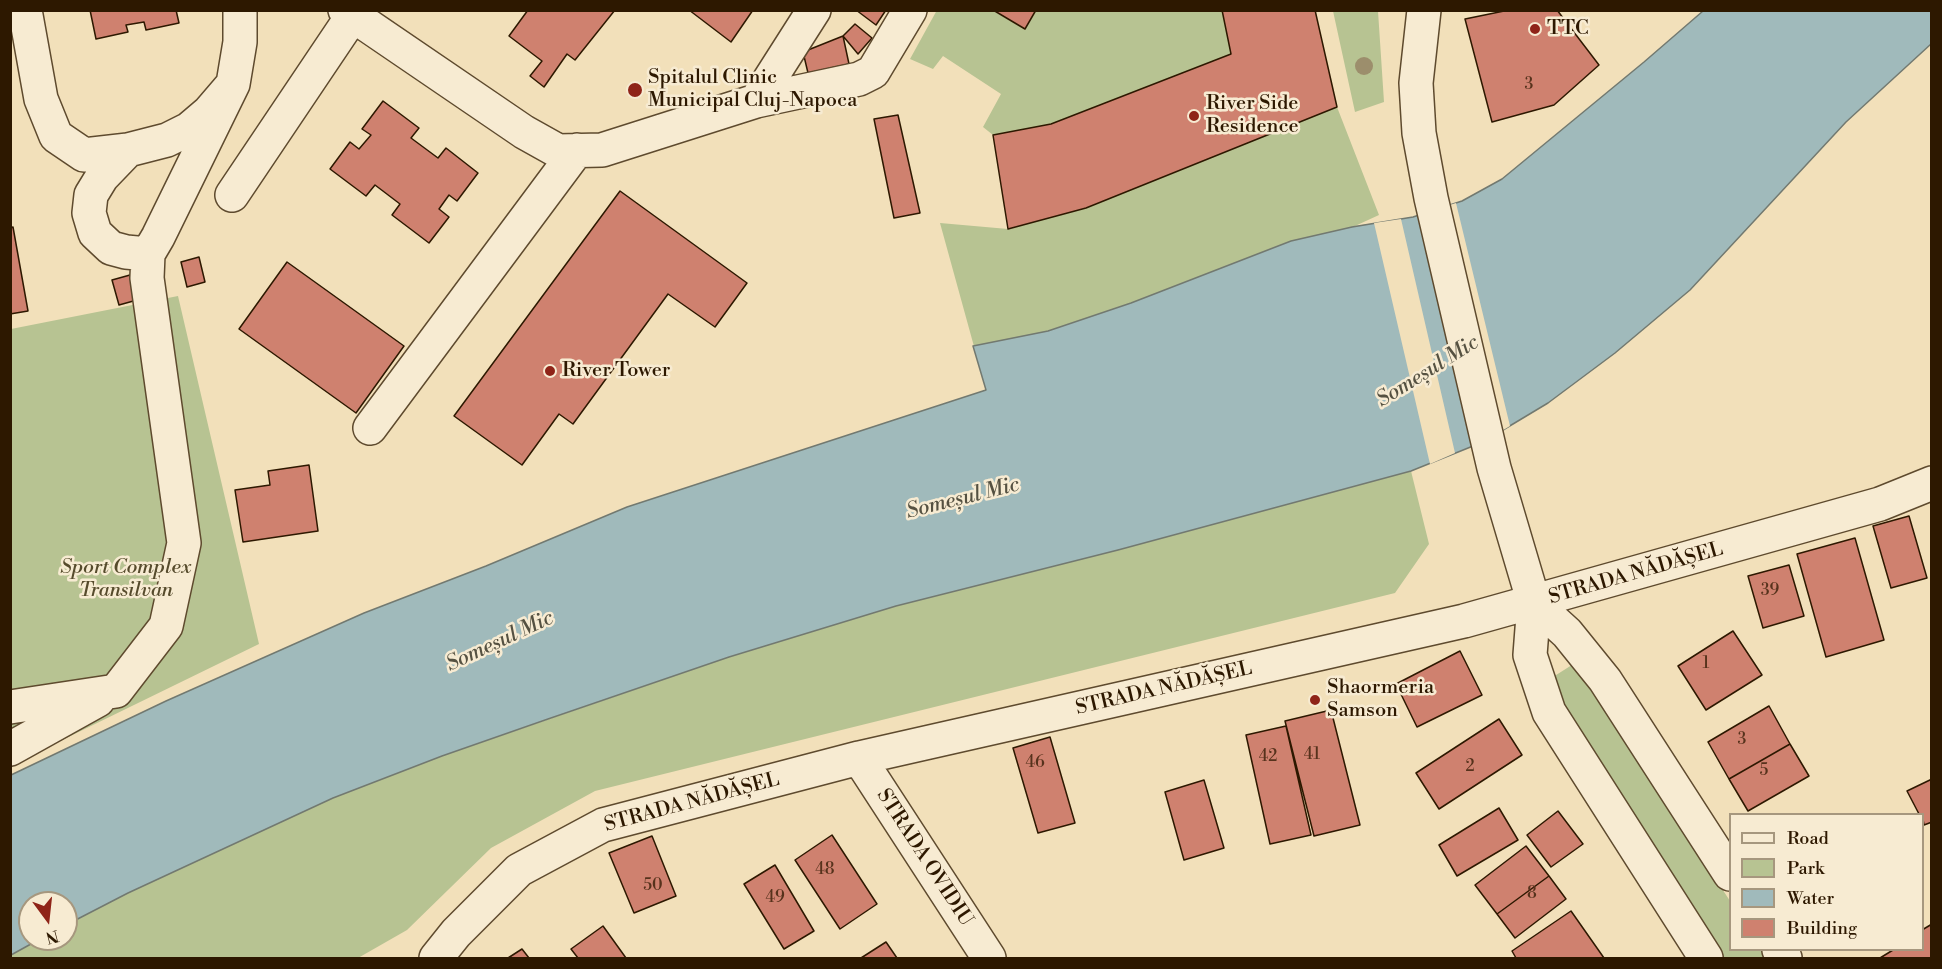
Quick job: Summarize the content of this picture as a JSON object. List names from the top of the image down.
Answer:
{
  "streets": {
    "street": ["STRADA NĂDĂȘEL", "STRADA OVIDIU"]
  },
  "crossings": [
    ["STRADA NĂDĂȘEL", "STRADA OVIDIU"]
  ],
  "water": ["Someșul Mic"],
  "parks": ["Sport Complex Transilvan"],
  "places": [
    "TTC",
    "Spitalul Clinic Municipal Cluj-Napoca",
    "River Side Residence",
    "River Tower",
    "Shaormeria Samson"
  ],
  "house_numbers": [
    "3",
    "39",
    "1",
    "3",
    "41",
    "42",
    "46",
    "2",
    "5",
    "48",
    "50",
    "8",
    "49"
  ],
  "legend": [
    "Road",
    "Park",
    "Water",
    "Building"
  ],
  "north": "bottom"
}
